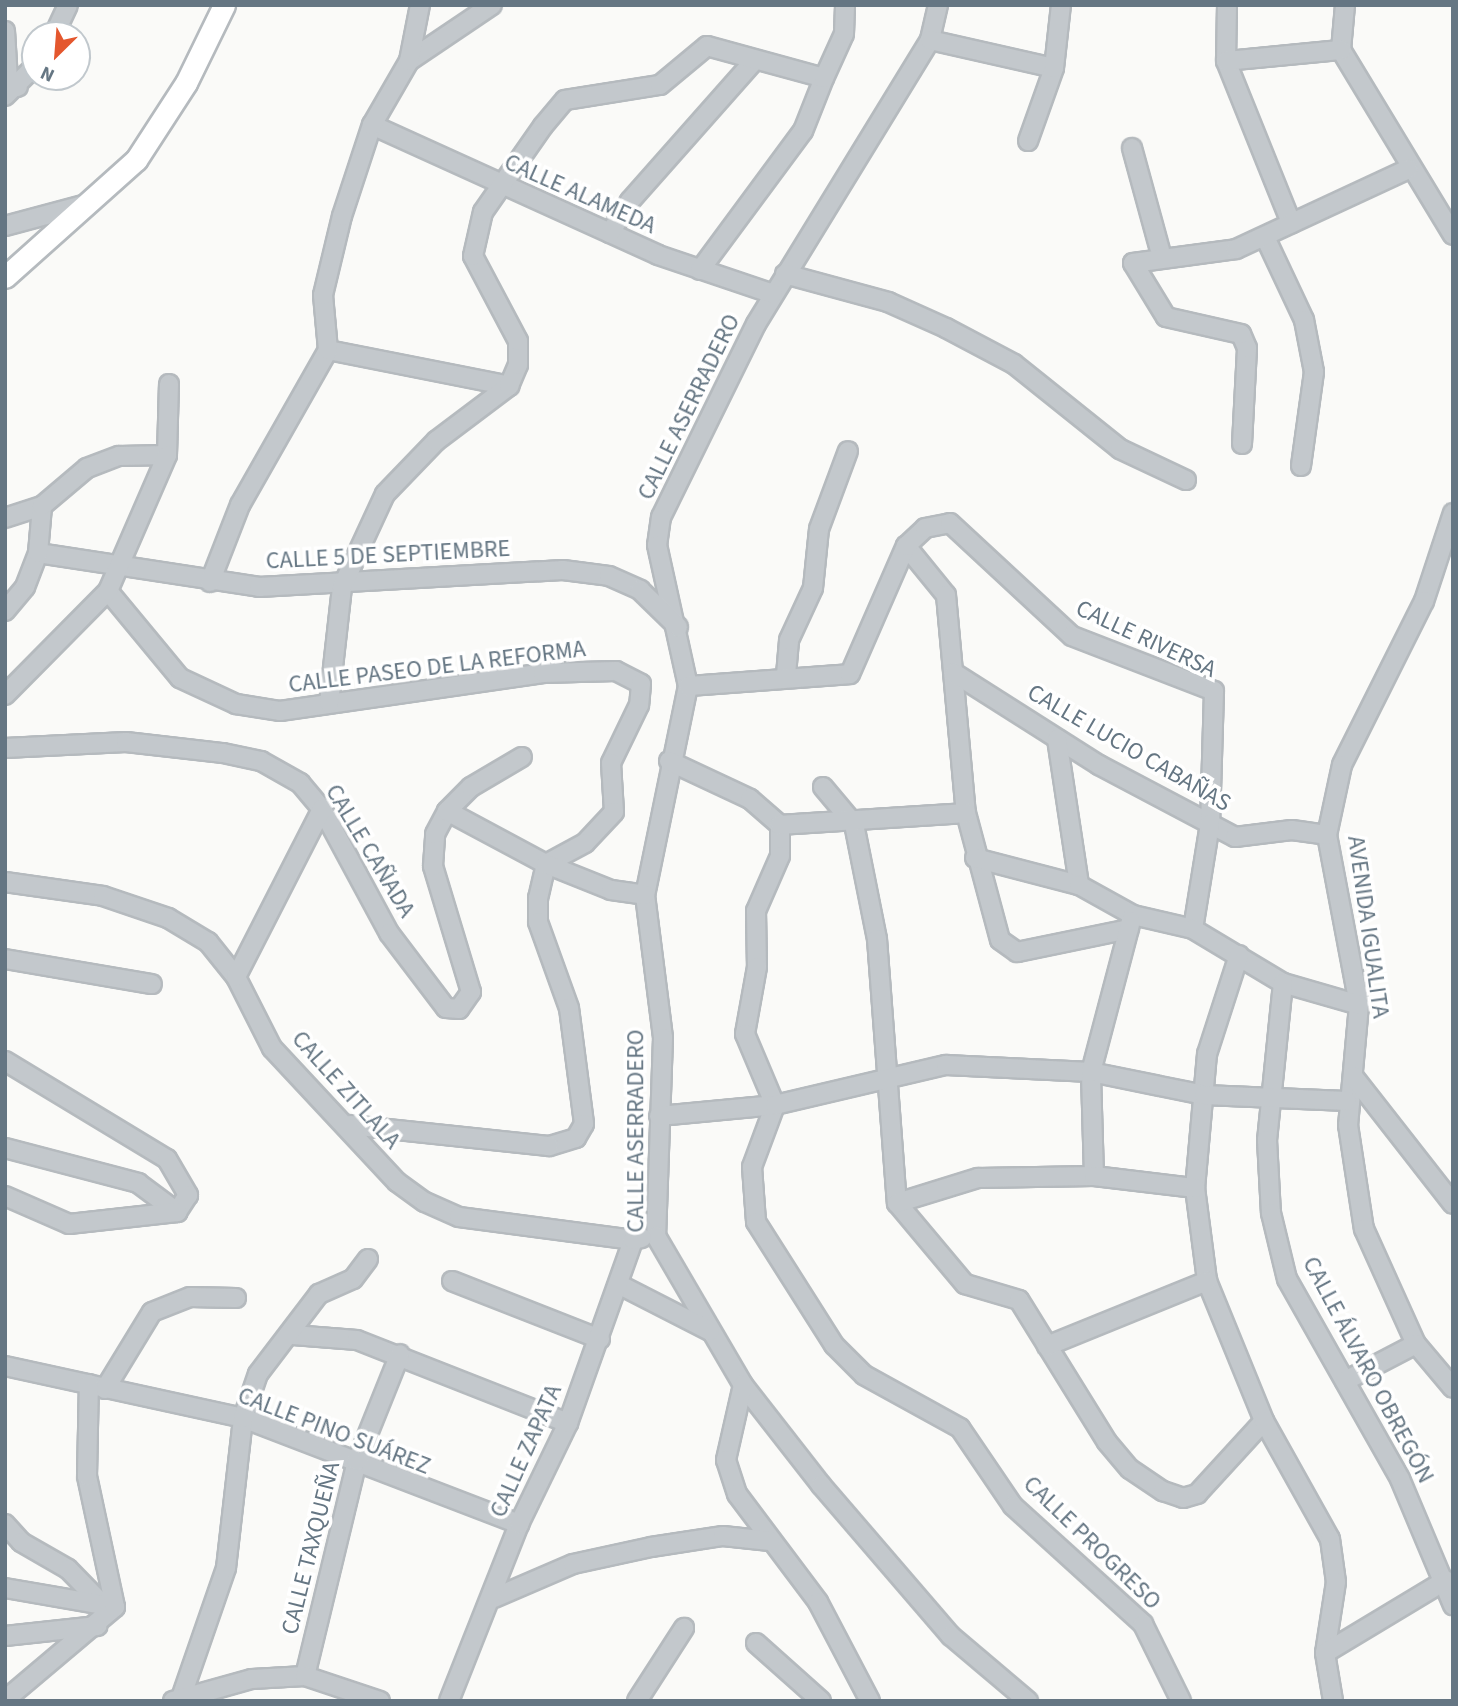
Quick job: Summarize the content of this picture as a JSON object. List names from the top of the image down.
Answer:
{
  "streets": {
    "street": [
      "CALLE ALAMEDA",
      "CALLE ASERRADERO",
      "CALLE 5 DE SEPTIEMBRE",
      "CALLE RIVERSA",
      "CALLE PASEO DE LA REFORMA",
      "CALLE LUCIO CABAÑAS",
      "CALLE CAÑADA",
      "AVENIDA IGUALITA",
      "CALLE ZITLALA",
      "CALLE ÁLVARO OBREGÓN",
      "CALLE PINO SUÁREZ",
      "CALLE ZAPATA",
      "CALLE PROGRESO",
      "CALLE TAXQUEÑA"
    ]
  },
  "crossings": [
    ["CALLE ALAMEDA", "CALLE ASERRADERO"],
    ["CALLE ASERRADERO", "CALLE 5 DE SEPTIEMBRE"],
    ["CALLE RIVERSA", "CALLE LUCIO CABAÑAS"],
    ["CALLE LUCIO CABAÑAS", "AVENIDA IGUALITA"],
    ["CALLE ZITLALA", "CALLE ZAPATA"],
    ["CALLE PINO SUÁREZ", "CALLE ZAPATA"],
    ["CALLE PINO SUÁREZ", "CALLE TAXQUEÑA"]
  ],
  "north": "bottom left"
}
